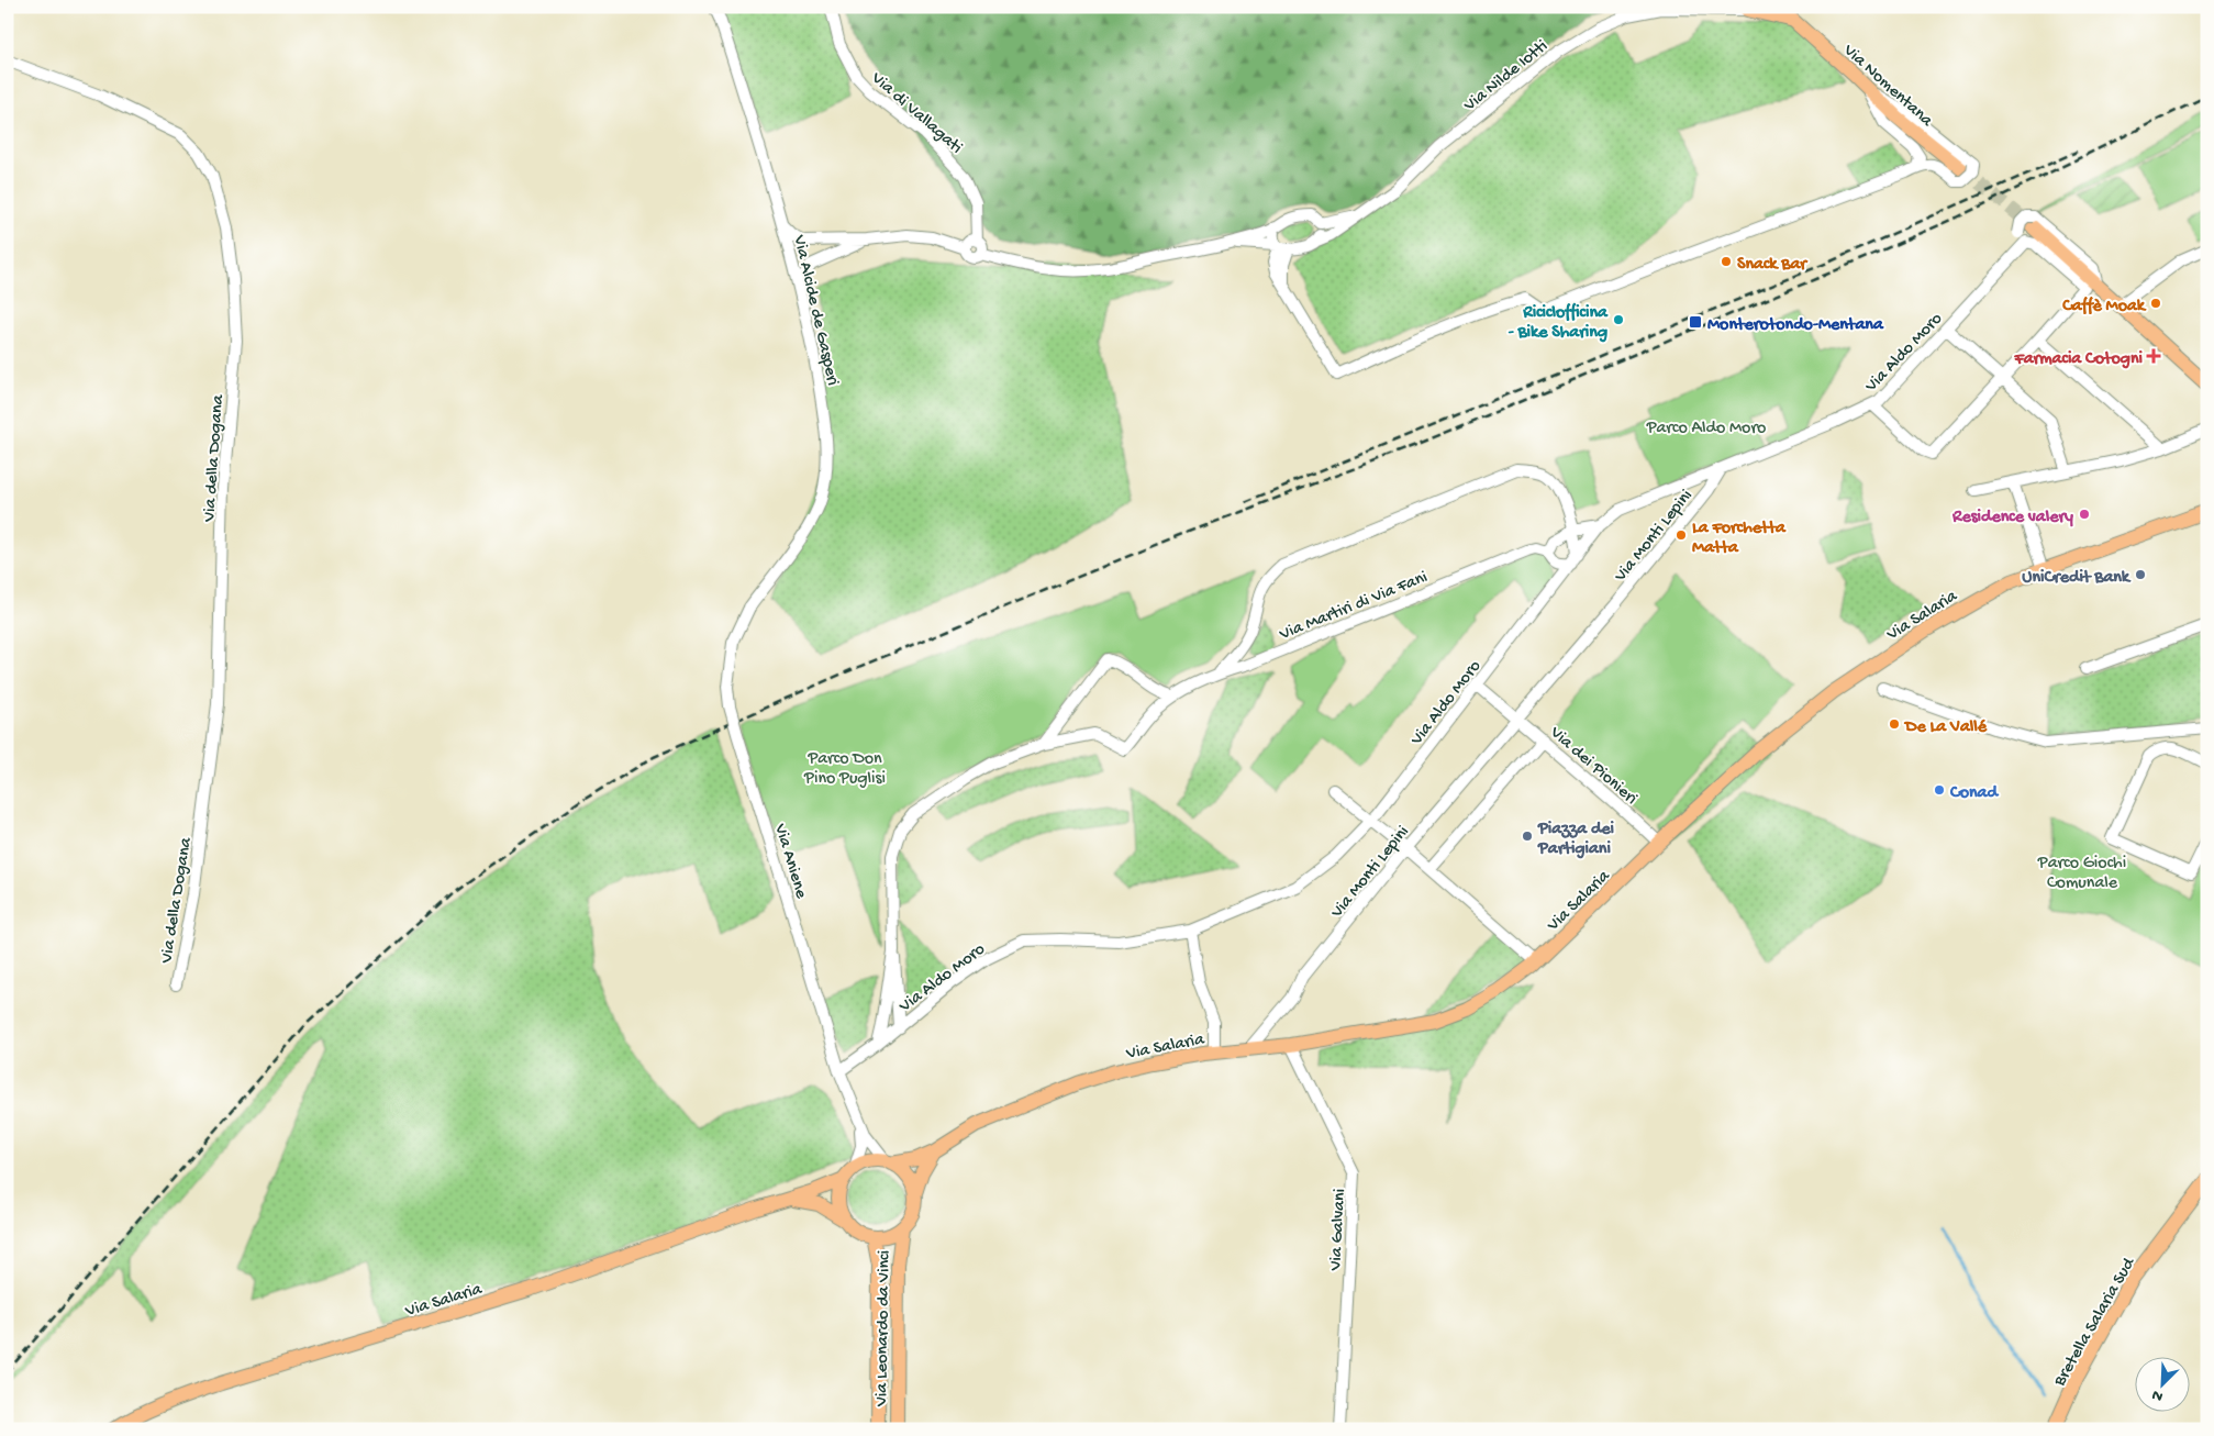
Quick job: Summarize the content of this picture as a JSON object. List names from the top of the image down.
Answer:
{
  "streets": {
    "main road": [
      "Via Nomentana",
      "Via Salaria",
      "Bretella Salaria Sud",
      "Via Leonardo da Vinci"
    ],
    "street": [
      "Via Nilde Iotti",
      "Via di Vallagati",
      "Via Alcide de Gasperi",
      "Via Aldo Moro",
      "Via della Dogana",
      "Via Monti Lepini",
      "Via Martiri di Via Fani",
      "Via dei Pionieri",
      "Via Aniene",
      "Via Galvani"
    ]
  },
  "crossings": [
    ["Via Nilde Iotti", "Via Nomentana"],
    ["Via Nilde Iotti", "Via di Vallagati"],
    ["Via Alcide de Gasperi", "Via Aniene"],
    ["Via Aldo Moro", "Via Monti Lepini"],
    ["Via Aldo Moro", "Via Martiri di Via Fani"],
    ["Via Aldo Moro", "Via Aniene"],
    ["Via Monti Lepini", "Via Salaria"],
    ["Via Monti Lepini", "Via dei Pionieri"],
    ["Via Salaria", "Via dei Pionieri"],
    ["Via Salaria", "Via Aniene"],
    ["Via Salaria", "Via Galvani"],
    ["Via Salaria", "Via Leonardo da Vinci"],
    ["Via Aniene", "Via Leonardo da Vinci"]
  ],
  "parks": ["Parco Aldo Moro", "Parco Don Pino Puglisi", "Parco Giochi Comunale"],
  "places": {
    "other": [
      "Snack Bar",
      "Caffè Moak",
      "Riciclofficina - Bike Sharing",
      "Residence valery",
      "La Forchetta Matta",
      "UniCredit Bank",
      "De La Vallé",
      "Conad",
      "Piazza dei Partigiani"
    ],
    "transit": ["Monterotondo-Mentana"],
    "health": ["Farmacia Cotogni"]
  },
  "north": "bottom left"
}
